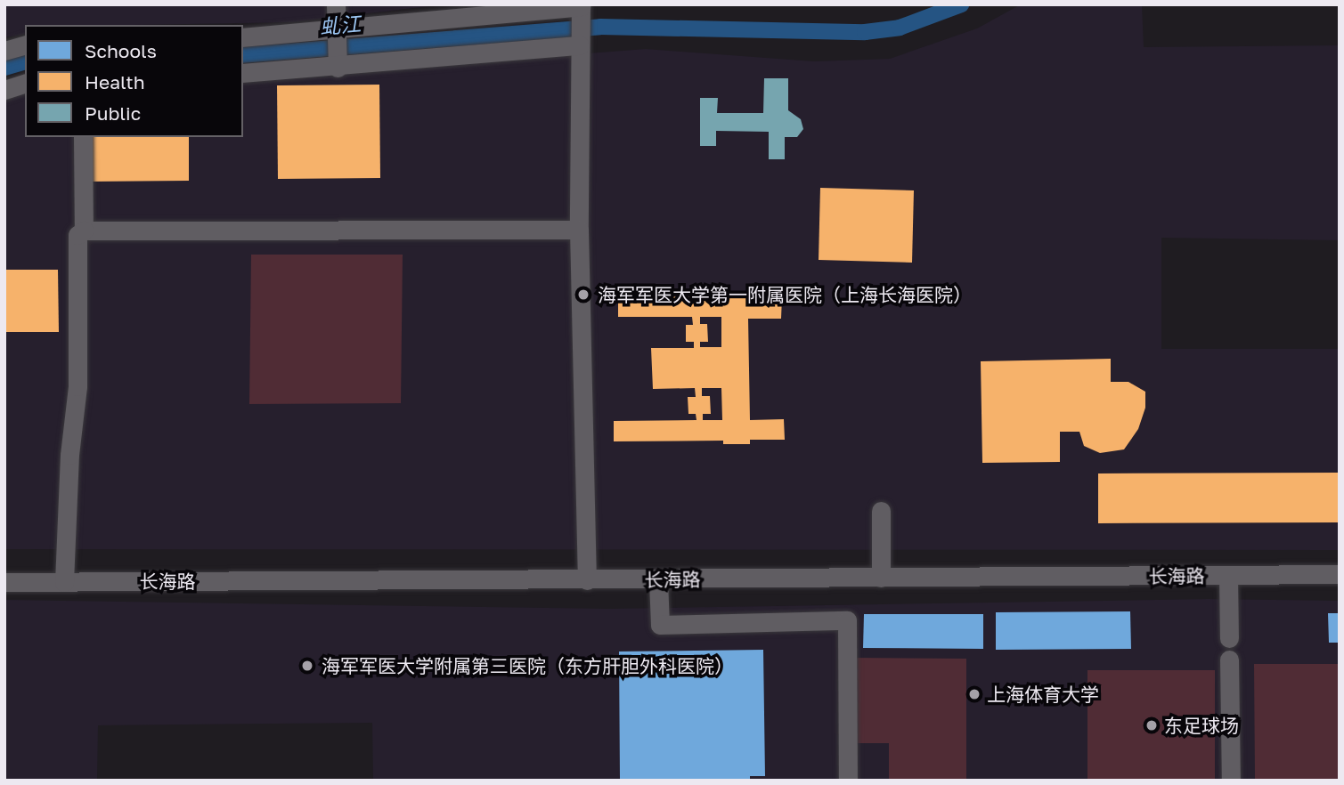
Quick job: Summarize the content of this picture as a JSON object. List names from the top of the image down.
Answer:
{
  "streets": {
    "street": ["长海路"]
  },
  "water": ["虬江"],
  "places": [
    "海军军医大学第一附属医院（上海长海医院）",
    "海军军医大学附属第三医院（东方肝胆外科医院）",
    "上海体育大学",
    "东足球场"
  ],
  "legend": ["Schools", "Health", "Public"]
}
